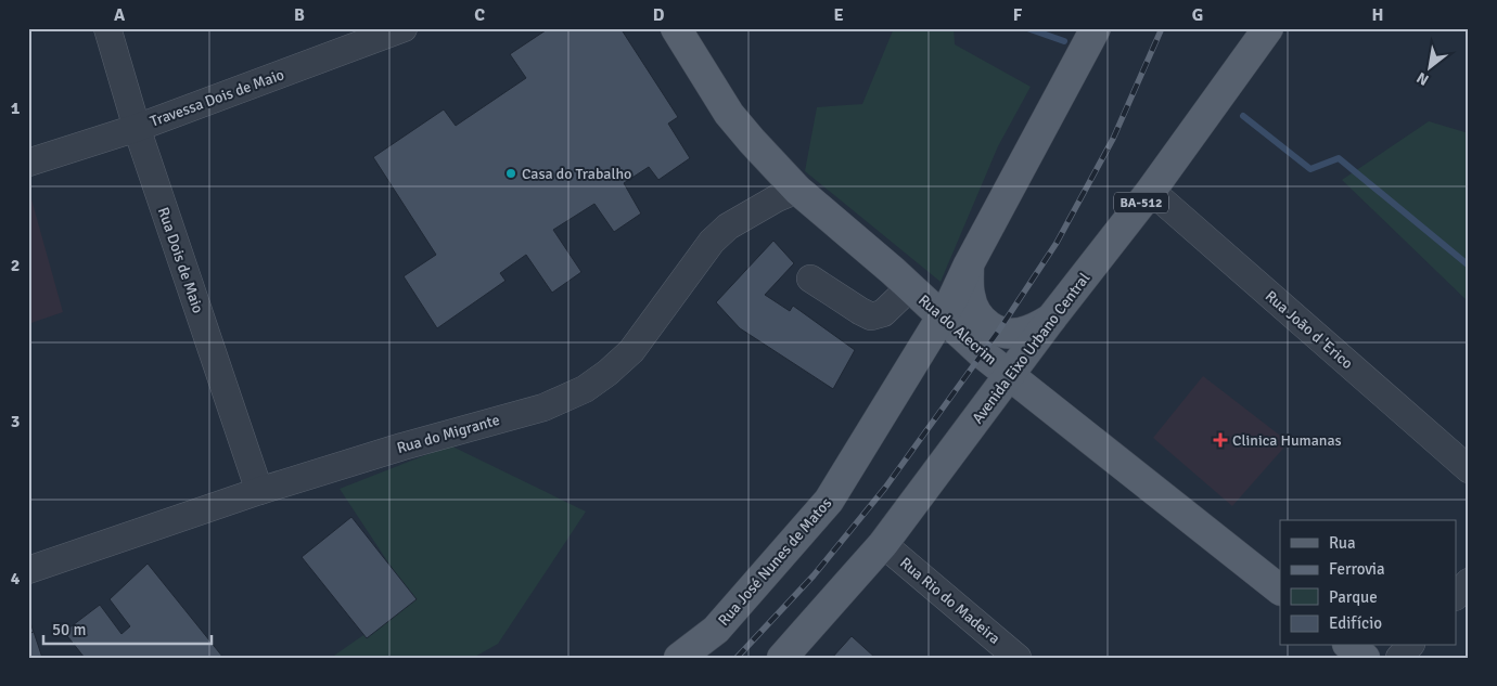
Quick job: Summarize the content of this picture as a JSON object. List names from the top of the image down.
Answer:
{
  "streets": {
    "main road": [
      "BA-512",
      "Rua do Alecrim",
      "Avenida Eixo Urbano Central",
      "Rua José Nunes de Matos"
    ],
    "street": [
      "Travessa Dois de Maio",
      "Rua Dois de Maio",
      "Rua João d 'Erico",
      "Rua do Migrante",
      "Rua Rio do Madeira"
    ]
  },
  "crossings": [
    ["Travessa Dois de Maio", "Rua Dois de Maio"],
    ["Rua Dois de Maio", "Rua do Migrante"],
    ["Rua do Alecrim", "Avenida Eixo Urbano Central"],
    ["Rua do Alecrim", "Rua do Migrante"],
    ["Rua do Alecrim", "Rua José Nunes de Matos"],
    ["Rua João d 'Erico", "Avenida Eixo Urbano Central"],
    ["Avenida Eixo Urbano Central", "Rua Rio do Madeira"]
  ],
  "places": {
    "other": ["Casa do Trabalho"],
    "health": ["Clinica Humanas"]
  },
  "legend": [
    "Rua",
    "Ferrovia",
    "Parque",
    "Edifício"
  ],
  "scale_bar": "50 m",
  "north": "bottom left",
  "grid": {
    "columns": [
      "A",
      "B",
      "C",
      "D",
      "E",
      "F",
      "G",
      "H"
    ],
    "rows": [
      "1",
      "2",
      "3",
      "4"
    ]
  }
}
